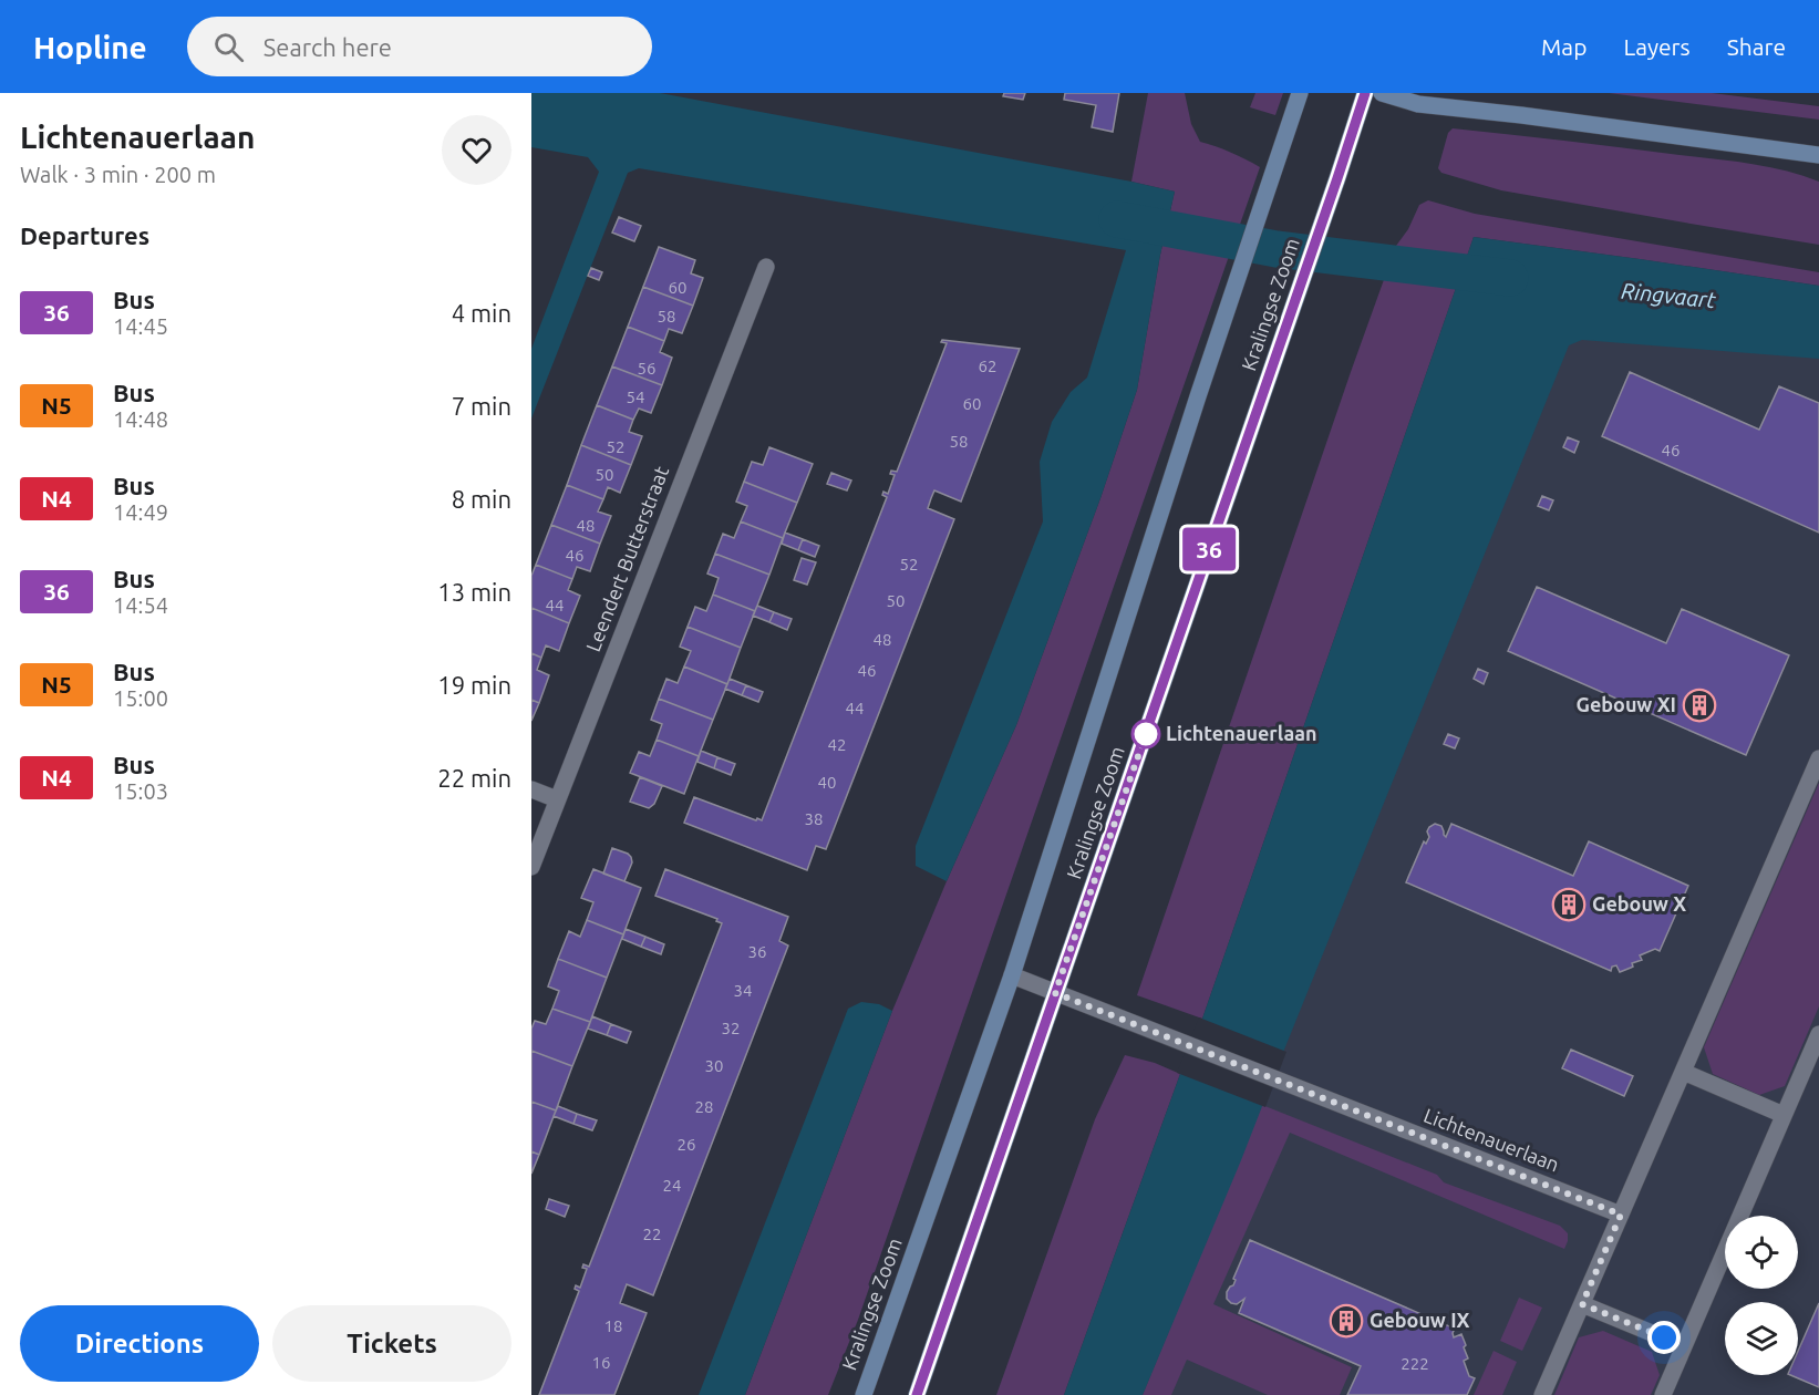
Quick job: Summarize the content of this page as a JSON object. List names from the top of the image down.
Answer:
{
  "streets": {
    "main road": ["Kralingse Zoom"],
    "street": ["Leendert Butterstraat", "Lichtenauerlaan"]
  },
  "crossings": [
    ["Kralingse Zoom", "Lichtenauerlaan"]
  ],
  "water": ["Ringvaart"],
  "places": {
    "building": ["Gebouw XI", "Gebouw X", "Gebouw IX"],
    "other": ["Lichtenauerlaan"]
  },
  "lines": ["bus line 36"],
  "house_numbers": [
    "60",
    "58",
    "62",
    "56",
    "54",
    "60",
    "58",
    "52",
    "46",
    "50",
    "48",
    "46",
    "52",
    "50",
    "44",
    "48",
    "46",
    "44",
    "42",
    "40",
    "38",
    "36",
    "34",
    "32",
    "30",
    "28",
    "26",
    "24",
    "22",
    "18",
    "16",
    "222"
  ],
  "page": {
    "header": "Hopline",
    "search": "Search here",
    "nav": ["Map", "Layers", "Share"],
    "heading": [
      ["Lichtenauerlaan", "Walk · 3 min · 200 m"],
      "Departures"
    ],
    "on_map": "36",
    "list": [
      {
        "mark": "36",
        "name": "Bus",
        "note": "14:45",
        "value": "4 min"
      },
      {
        "mark": "N5",
        "name": "Bus",
        "note": "14:48",
        "value": "7 min"
      },
      {
        "mark": "N4",
        "name": "Bus",
        "note": "14:49",
        "value": "8 min"
      },
      {
        "mark": "36",
        "name": "Bus",
        "note": "14:54",
        "value": "13 min"
      },
      {
        "mark": "N5",
        "name": "Bus",
        "note": "15:00",
        "value": "19 min"
      },
      {
        "mark": "N4",
        "name": "Bus",
        "note": "15:03",
        "value": "22 min"
      }
    ],
    "buttons": ["Directions", "Tickets"]
  }
}
